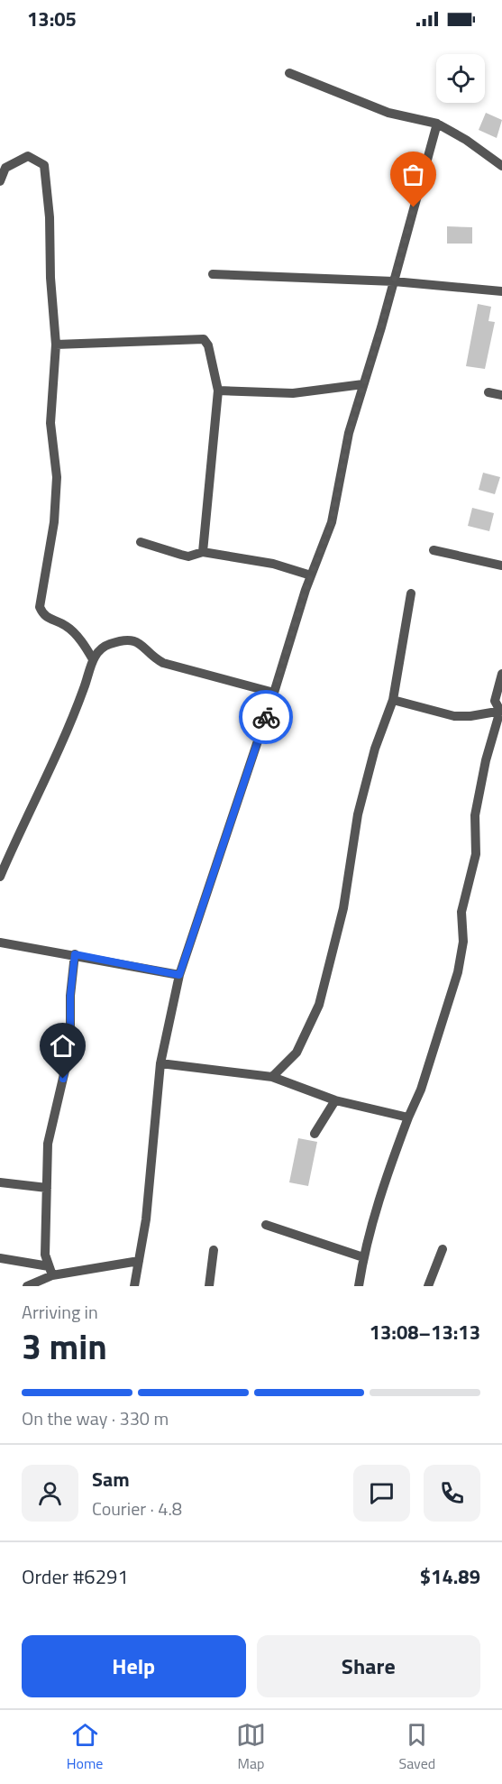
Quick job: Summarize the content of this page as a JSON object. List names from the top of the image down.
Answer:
{
  "page": {
    "status": "13:05",
    "heading": ["3 min", "Arriving in", "13:08–13:13"],
    "panel": [
      "Sam",
      "Courier · 4.8",
      "Order #6291",
      "$14.89"
    ],
    "bar": "On the way · 330 m",
    "buttons": ["Help", "Share"],
    "tabs": ["Home", "Map", "Saved"]
  }
}
